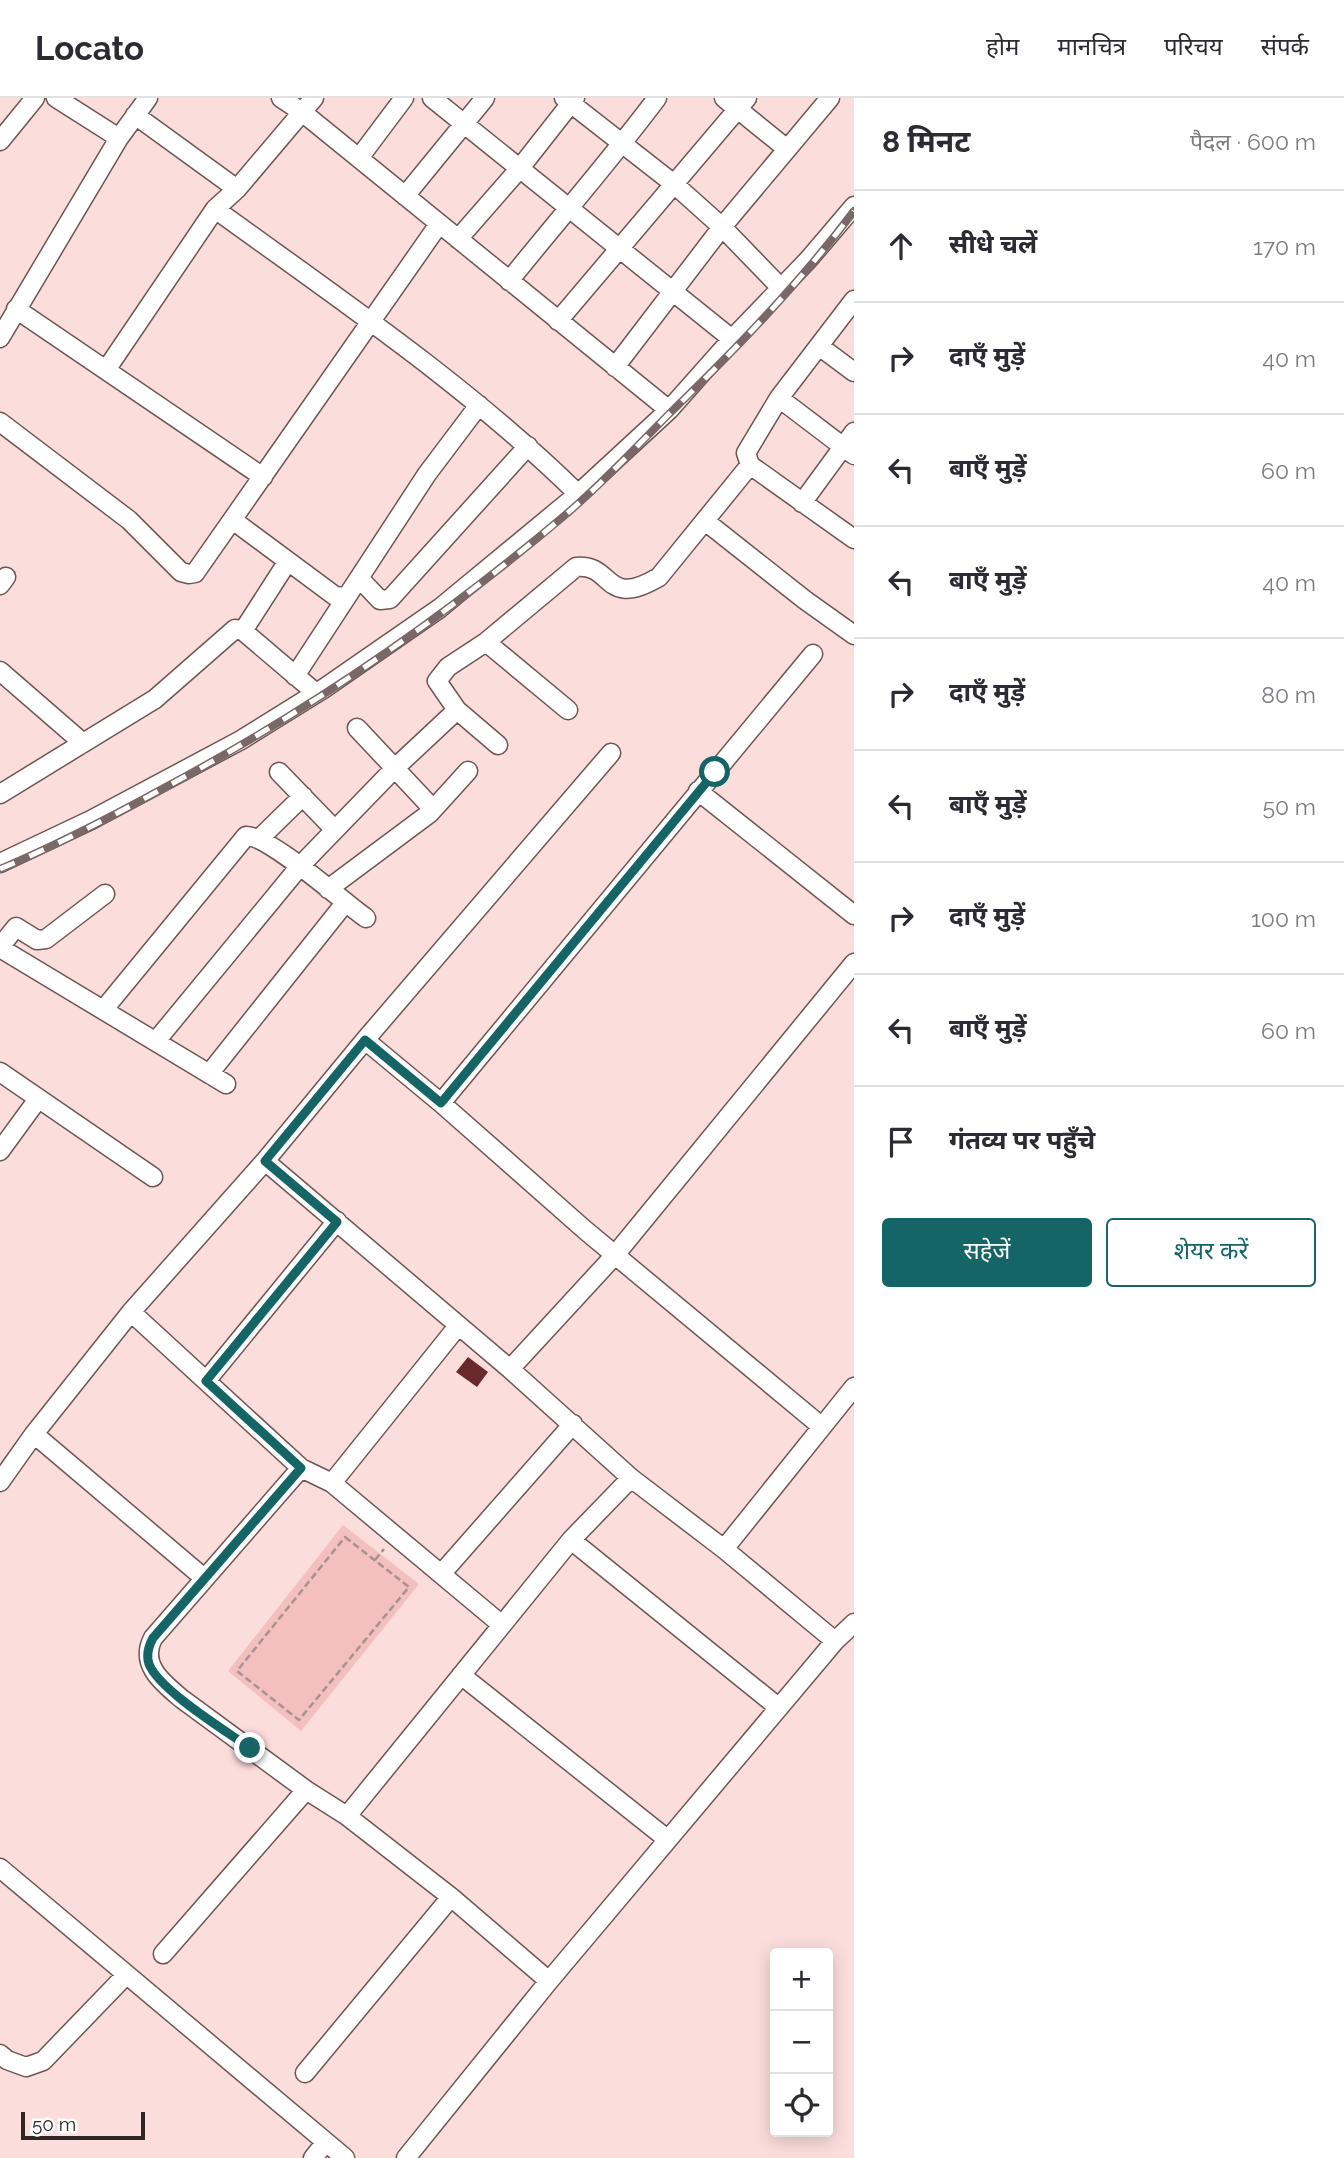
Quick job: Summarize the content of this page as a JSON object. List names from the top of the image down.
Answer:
{
  "scale_bar": "50 m",
  "page": {
    "header": "Locato",
    "nav": [
      "होम",
      "मानचित्र",
      "परिचय",
      "संपर्क"
    ],
    "heading": ["8 मिनट", "पैदल · 600 m"],
    "list": [
      ["सीधे चलें", "170 m"],
      ["दाएँ मुड़ें", "40 m"],
      ["बाएँ मुड़ें", "60 m"],
      ["बाएँ मुड़ें", "40 m"],
      ["दाएँ मुड़ें", "80 m"],
      ["बाएँ मुड़ें", "50 m"],
      ["दाएँ मुड़ें", "100 m"],
      ["बाएँ मुड़ें", "60 m"],
      "गंतव्य पर पहुँचे"
    ],
    "buttons": ["सहेजें", "शेयर करें"],
    "map_buttons": ["+", "−"],
    "scale": "50 m"
  }
}
